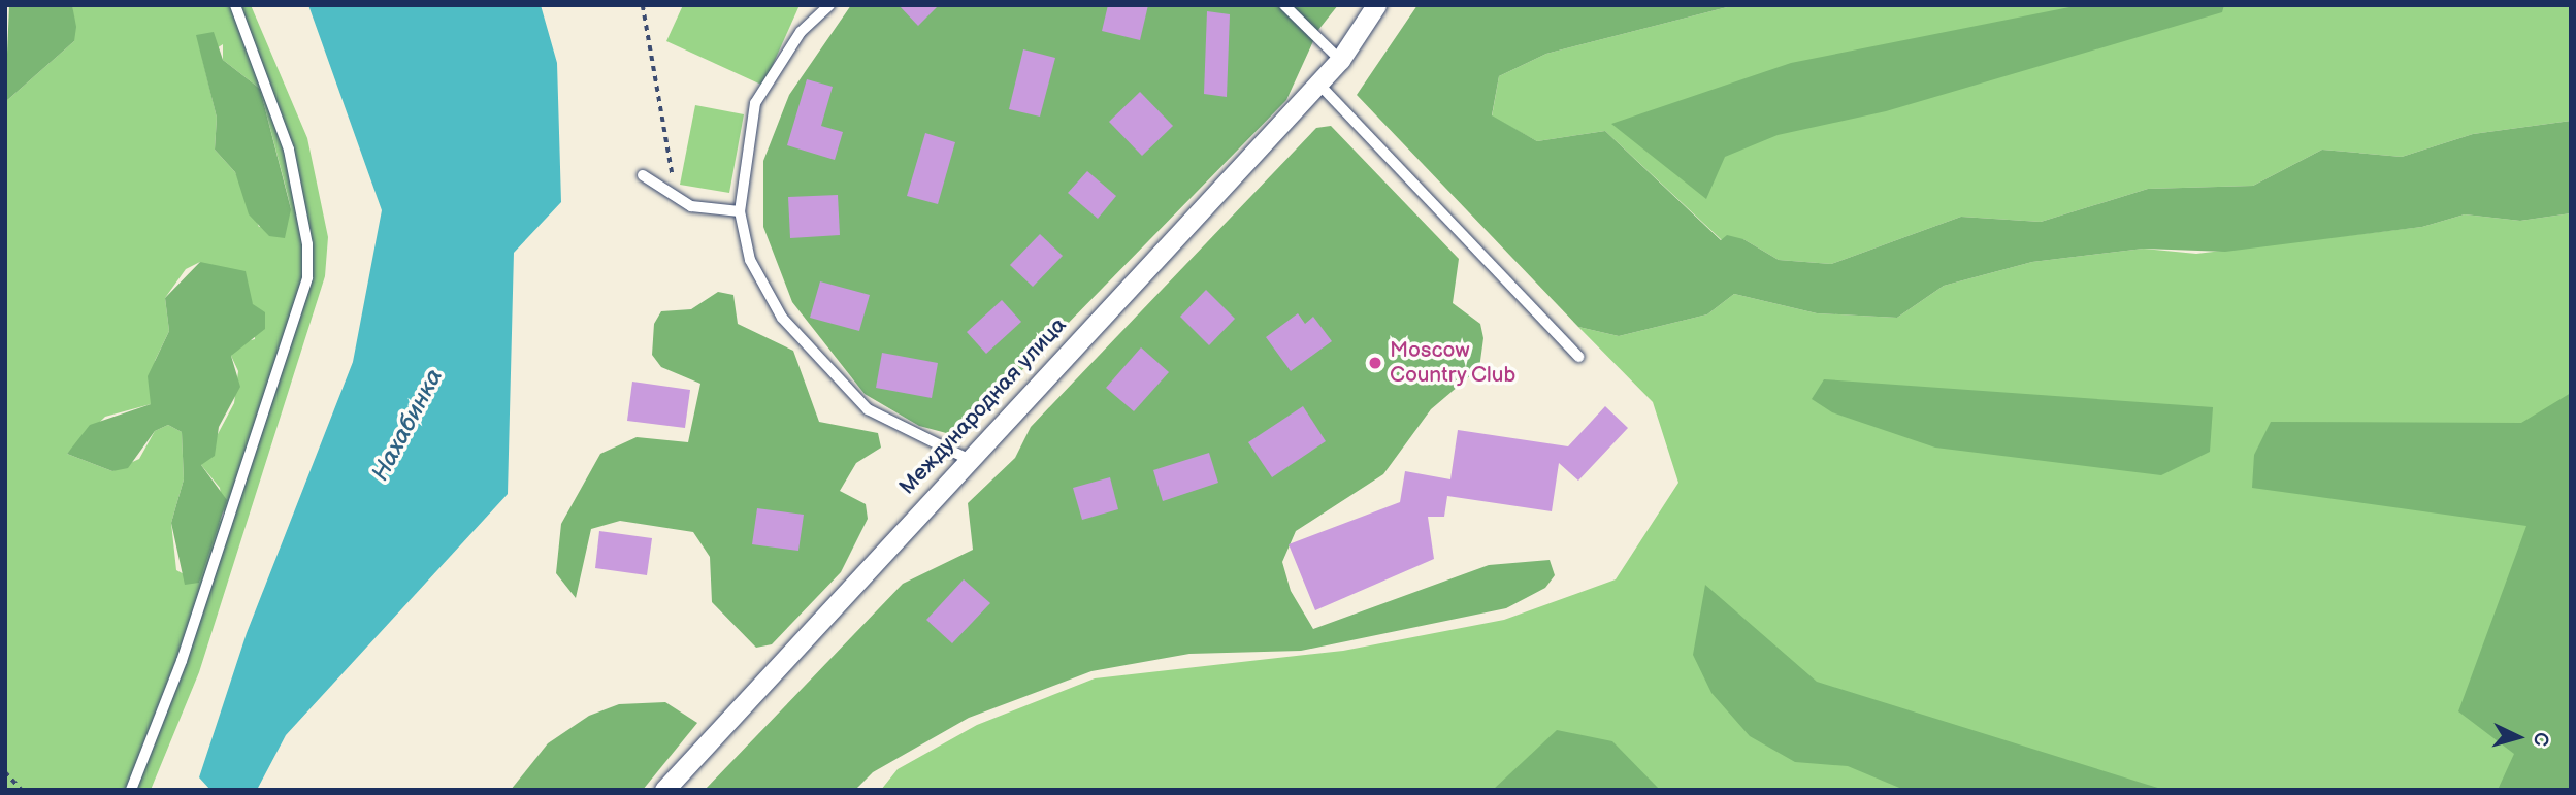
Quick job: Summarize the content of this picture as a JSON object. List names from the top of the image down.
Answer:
{
  "streets": {
    "street": ["Международная улица"]
  },
  "water": ["Нахабинка"],
  "places": ["Moscow Country Club"],
  "north": "right"
}
